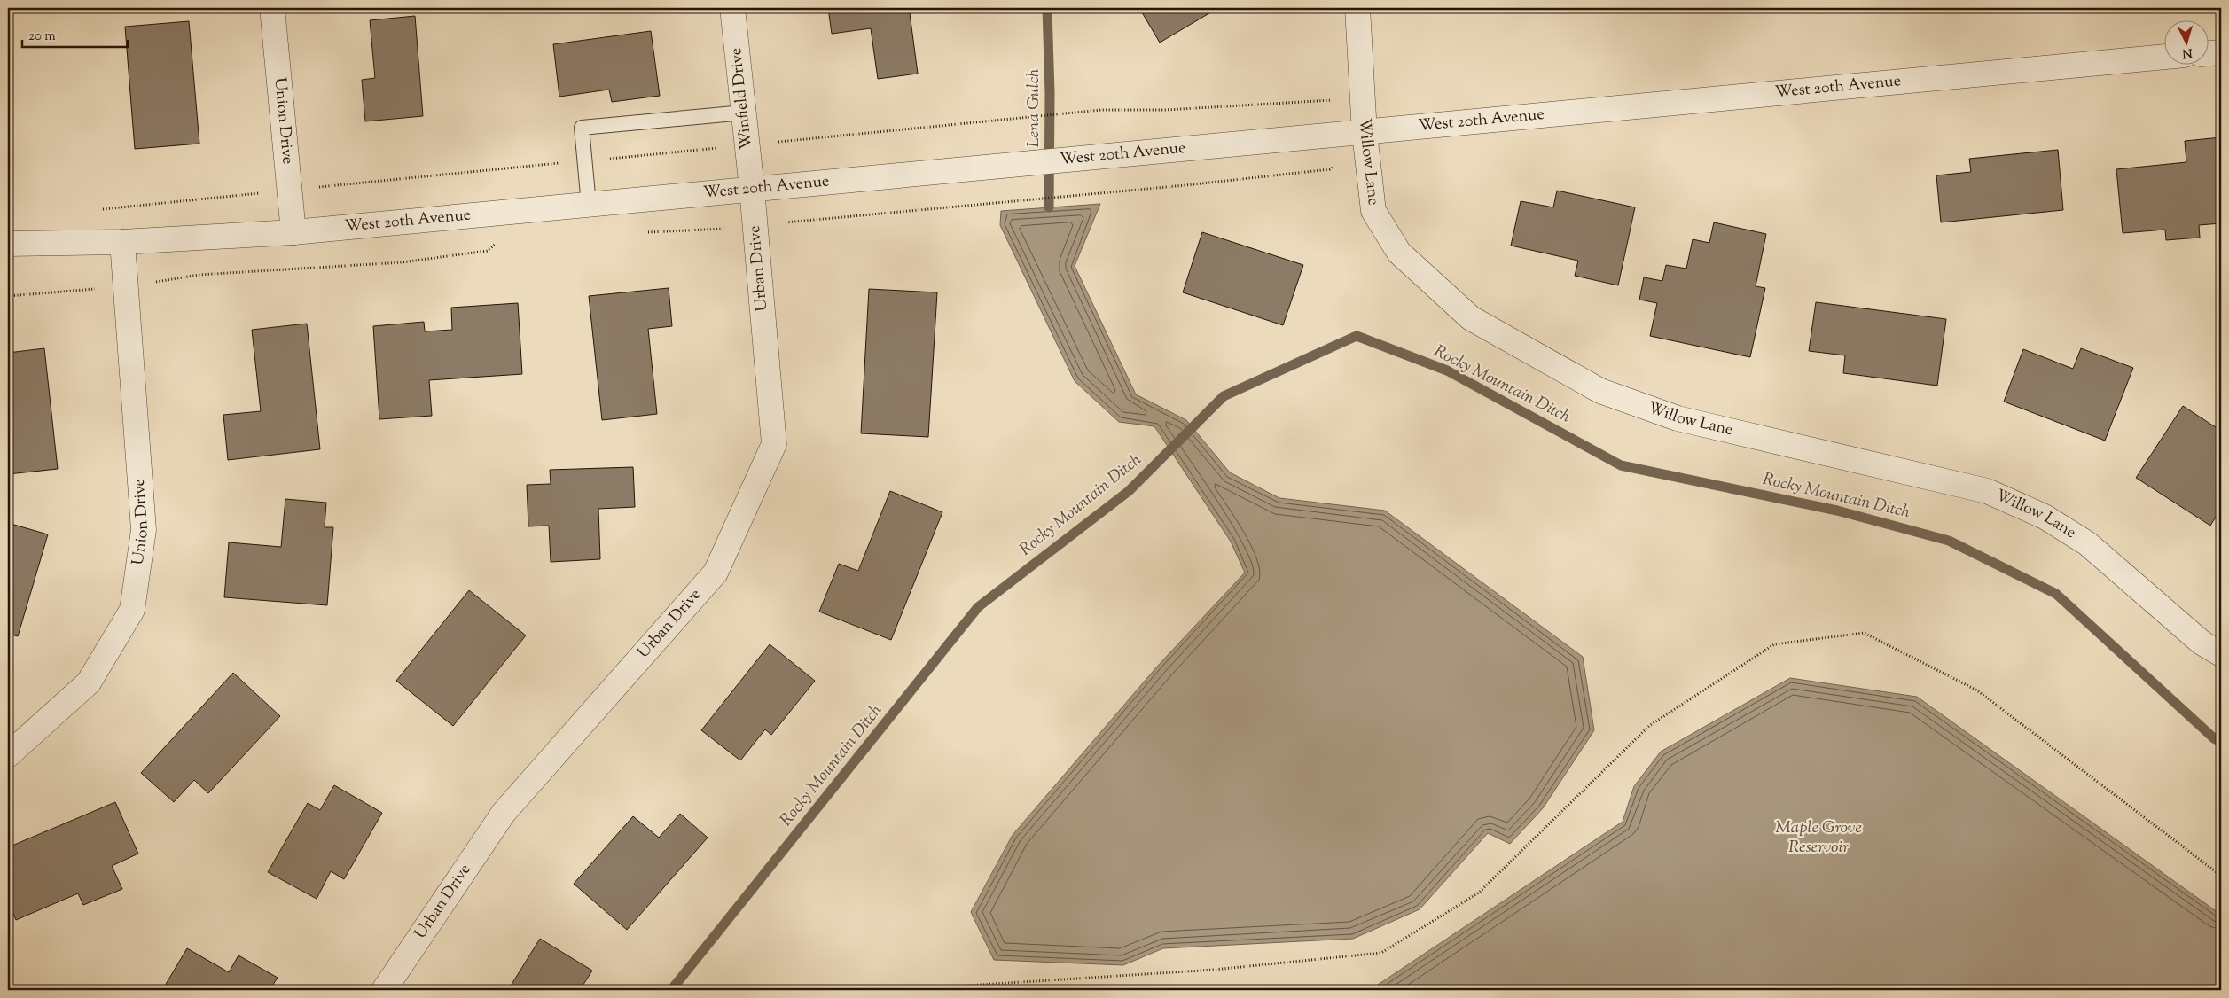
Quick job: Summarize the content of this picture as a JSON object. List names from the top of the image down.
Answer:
{
  "streets": {
    "street": [
      "West 20th Avenue",
      "Winfield Drive",
      "Union Drive",
      "Willow Lane",
      "Urban Drive"
    ]
  },
  "crossings": [
    ["West 20th Avenue", "Winfield Drive"],
    ["West 20th Avenue", "Union Drive"],
    ["West 20th Avenue", "Willow Lane"],
    ["West 20th Avenue", "Urban Drive"],
    ["Winfield Drive", "Urban Drive"]
  ],
  "water": ["Lena Gulch", "Rocky Mountain Ditch", "Maple Grove Reservoir"],
  "scale_bar": "20 m",
  "north": "bottom"
}
